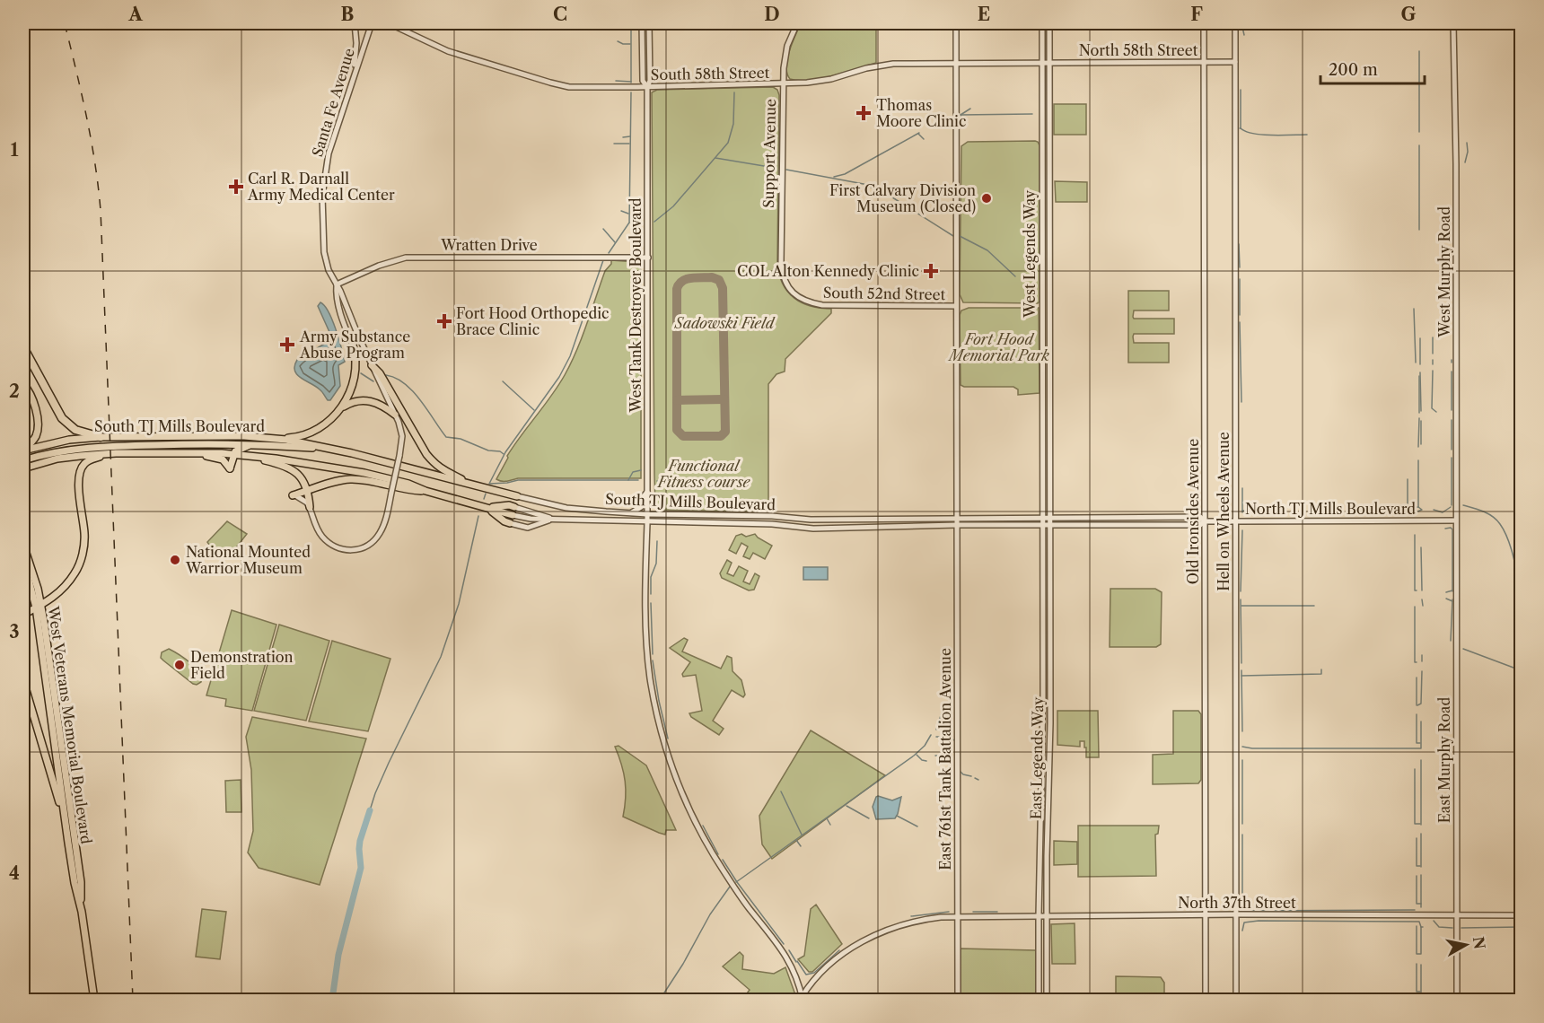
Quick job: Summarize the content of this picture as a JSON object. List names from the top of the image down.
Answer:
{
  "streets": {
    "main road": ["South TJ Mills Boulevard", "West Veterans Memorial Boulevard"],
    "street": [
      "North 58th Street",
      "South 58th Street",
      "Santa Fe Avenue",
      "Support Avenue",
      "Wratten Drive",
      "West Legends Way",
      "West Murphy Road",
      "South 52nd Street",
      "West Tank Destroyer Boulevard",
      "North TJ Mills Boulevard",
      "Old Ironsides Avenue",
      "Hell on Wheels Avenue",
      "East Legends Way",
      "East 761st Tank Battalion Avenue",
      "East Murphy Road",
      "North 37th Street"
    ]
  },
  "crossings": [
    ["North 58th Street", "South 58th Street"],
    ["North 58th Street", "West Legends Way"],
    ["North 58th Street", "Old Ironsides Avenue"],
    ["North 58th Street", "Hell on Wheels Avenue"],
    ["South 58th Street", "Support Avenue"],
    ["South 58th Street", "West Legends Way"],
    ["South 58th Street", "West Tank Destroyer Boulevard"],
    ["South 58th Street", "East 761st Tank Battalion Avenue"],
    ["Santa Fe Avenue", "Wratten Drive"],
    ["Support Avenue", "South 52nd Street"],
    ["Wratten Drive", "West Tank Destroyer Boulevard"],
    ["West Legends Way", "South TJ Mills Boulevard"],
    ["West Legends Way", "North TJ Mills Boulevard"],
    ["West Legends Way", "East Legends Way"],
    ["West Murphy Road", "North TJ Mills Boulevard"],
    ["West Murphy Road", "East Murphy Road"],
    ["South 52nd Street", "East 761st Tank Battalion Avenue"],
    ["West Tank Destroyer Boulevard", "South TJ Mills Boulevard"],
    ["West Tank Destroyer Boulevard", "North 37th Street"],
    ["South TJ Mills Boulevard", "North TJ Mills Boulevard"],
    ["South TJ Mills Boulevard", "East Legends Way"],
    ["South TJ Mills Boulevard", "East 761st Tank Battalion Avenue"],
    ["North TJ Mills Boulevard", "Old Ironsides Avenue"],
    ["North TJ Mills Boulevard", "Hell on Wheels Avenue"],
    ["North TJ Mills Boulevard", "East Legends Way"],
    ["North TJ Mills Boulevard", "East Murphy Road"],
    ["Old Ironsides Avenue", "North 37th Street"],
    ["Hell on Wheels Avenue", "North 37th Street"],
    ["East Legends Way", "North 37th Street"],
    ["East 761st Tank Battalion Avenue", "North 37th Street"],
    ["East Murphy Road", "North 37th Street"]
  ],
  "parks": ["Sadowski Field", "Fort Hood Memorial Park", "Functional Fitness course"],
  "places": {
    "health": [
      "Thomas Moore Clinic",
      "Carl R. Darnall Army Medical Center",
      "COL Alton Kennedy Clinic",
      "Fort Hood Orthopedic Brace Clinic",
      "Army Substance Abuse Program"
    ],
    "other": ["First Calvary Division Museum (Closed)", "National Mounted Warrior Museum", "Demonstration Field"]
  },
  "scale_bar": "200 m",
  "north": "right",
  "grid": {
    "columns": [
      "A",
      "B",
      "C",
      "D",
      "E",
      "F",
      "G"
    ],
    "rows": [
      "1",
      "2",
      "3",
      "4"
    ]
  }
}
